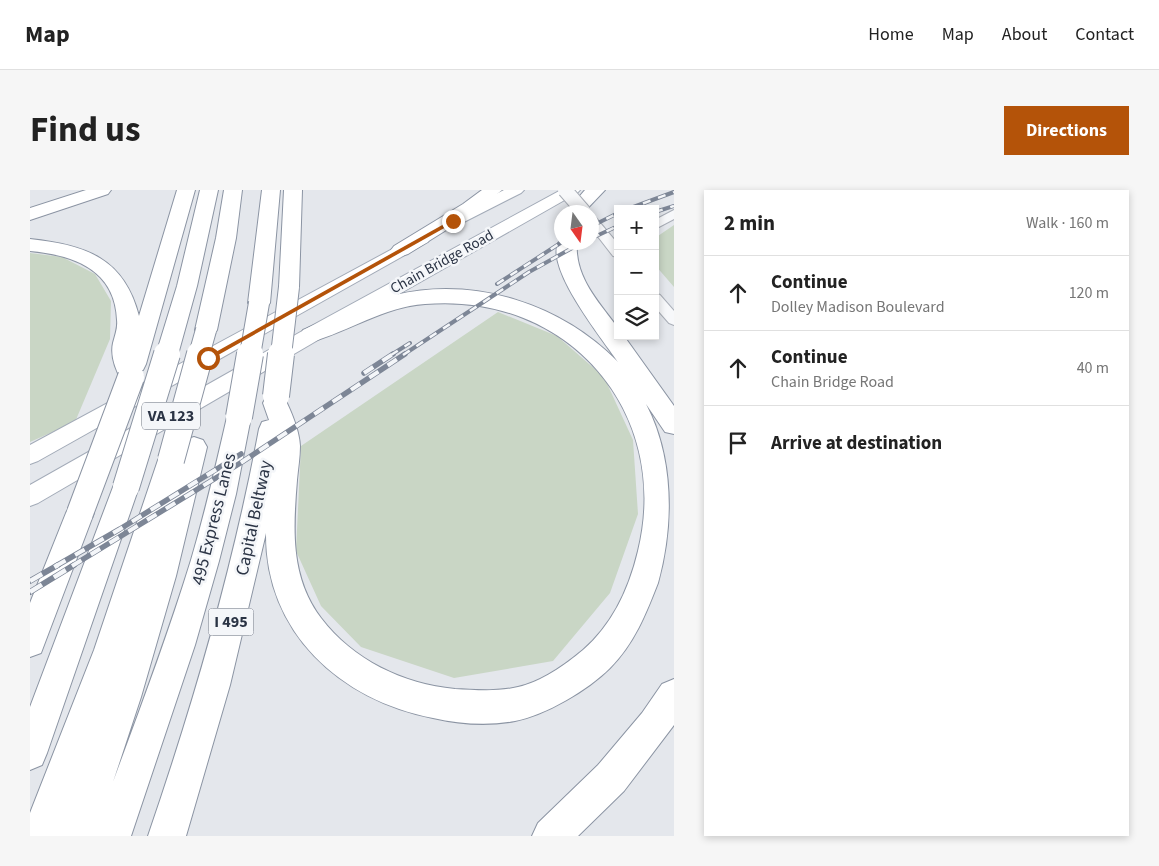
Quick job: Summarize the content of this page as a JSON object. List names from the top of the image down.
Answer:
{
  "streets": {
    "highway": ["Capital Beltway", "495 Express Lanes", "I 495"],
    "main road": ["Chain Bridge Road", "VA 123"]
  },
  "crossings": [
    ["Chain Bridge Road", "VA 123"]
  ],
  "north": "bottom",
  "page": {
    "header": "Map",
    "nav": [
      "Home",
      "Map",
      "About",
      "Contact"
    ],
    "title": "Find us",
    "buttons": "Directions",
    "heading": ["2 min", "Walk · 160 m"],
    "map_buttons": ["+", "−"],
    "list": [
      ["Continue", "Dolley Madison Boulevard", "120 m"],
      ["Continue", "Chain Bridge Road", "40 m"],
      "Arrive at destination"
    ]
  }
}
